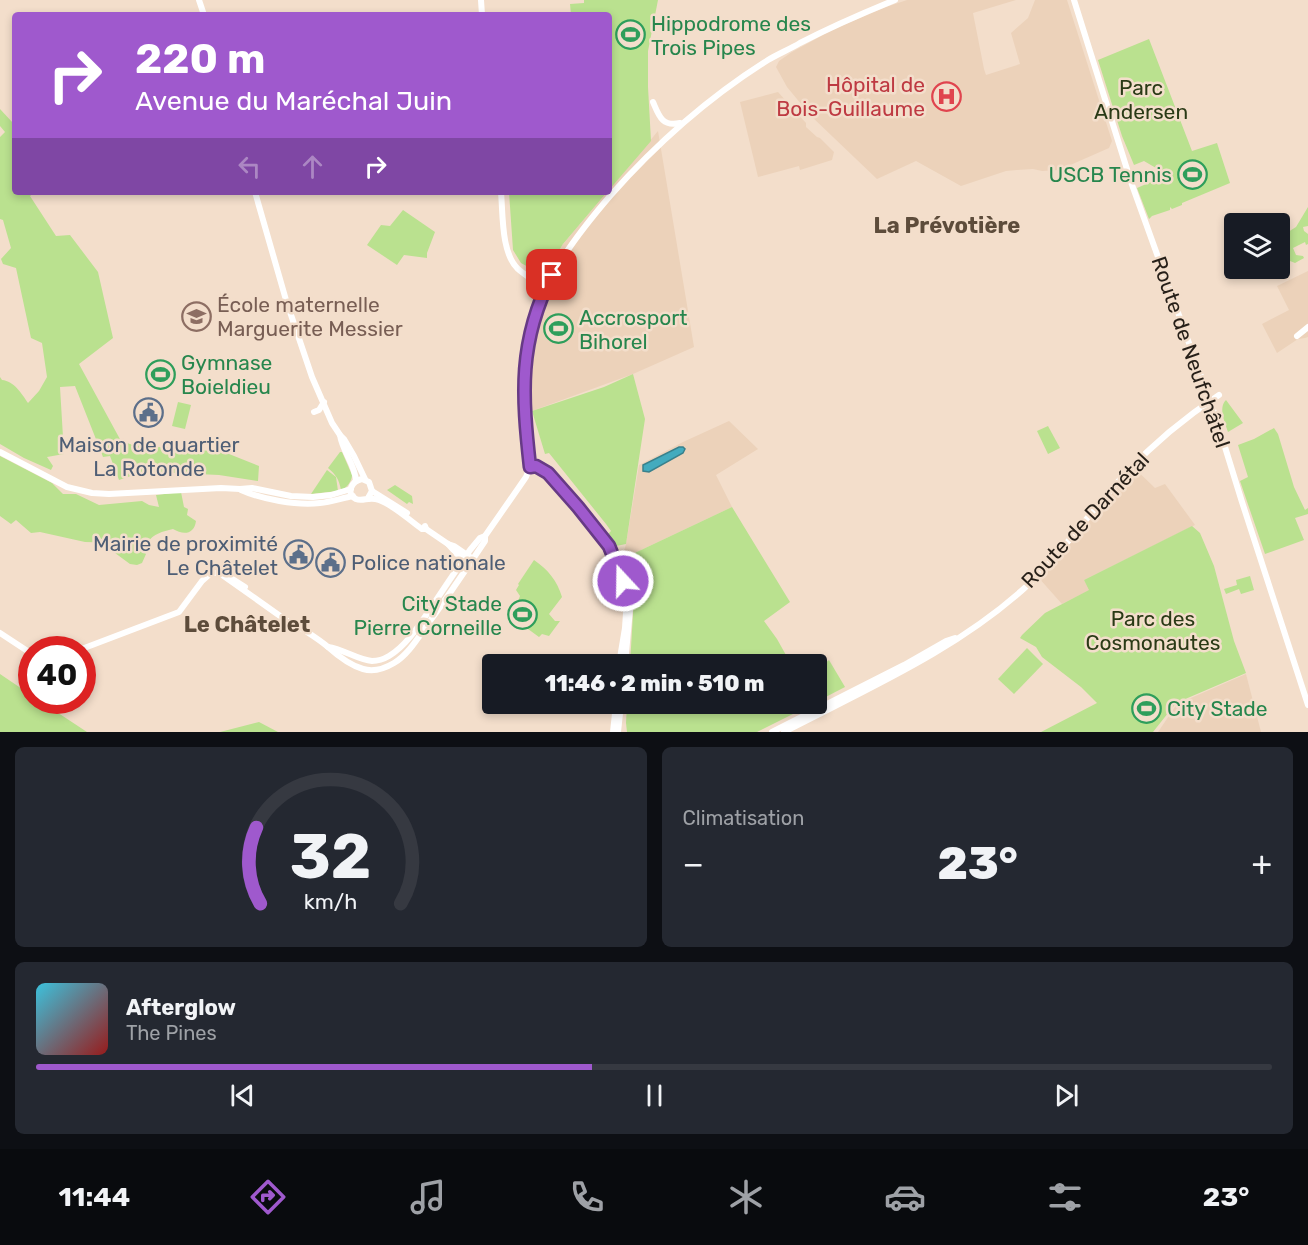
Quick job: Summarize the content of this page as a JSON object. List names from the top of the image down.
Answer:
{
  "streets": {
    "street": ["Route de Neufchâtel", "Route de Darnétal"]
  },
  "crossings": [
    ["Route de Neufchâtel", "Route de Darnétal"]
  ],
  "districts": ["La Prévotière", "Le Châtelet"],
  "parks": ["Parc Andersen", "Parc des Cosmonautes"],
  "places": {
    "sports": [
      "Hippodrome des Trois Pipes",
      "USCB Tennis",
      "Accrosport Bihorel",
      "Gymnase Boieldieu",
      "City Stade Pierre Corneille",
      "City Stade"
    ],
    "hospital": ["Hôpital de Bois-Guillaume"],
    "school or university": ["École maternelle Marguerite Messier"],
    "public building": ["Maison de quartier La Rotonde", "Mairie de proximité Le Châtelet", "Police nationale"]
  },
  "page": {
    "turn": ["220 m", "Avenue du Maréchal Juin"],
    "limit": "40",
    "trip": "11:46 · 2 min · 510 m",
    "tile": "Climatisation",
    "heat": ["−", "23°", "+"],
    "song": ["Afterglow", "The Pines"],
    "tabs": ["11:44", "23°"],
    "gauge": ["32", "km/h"]
  }
}
